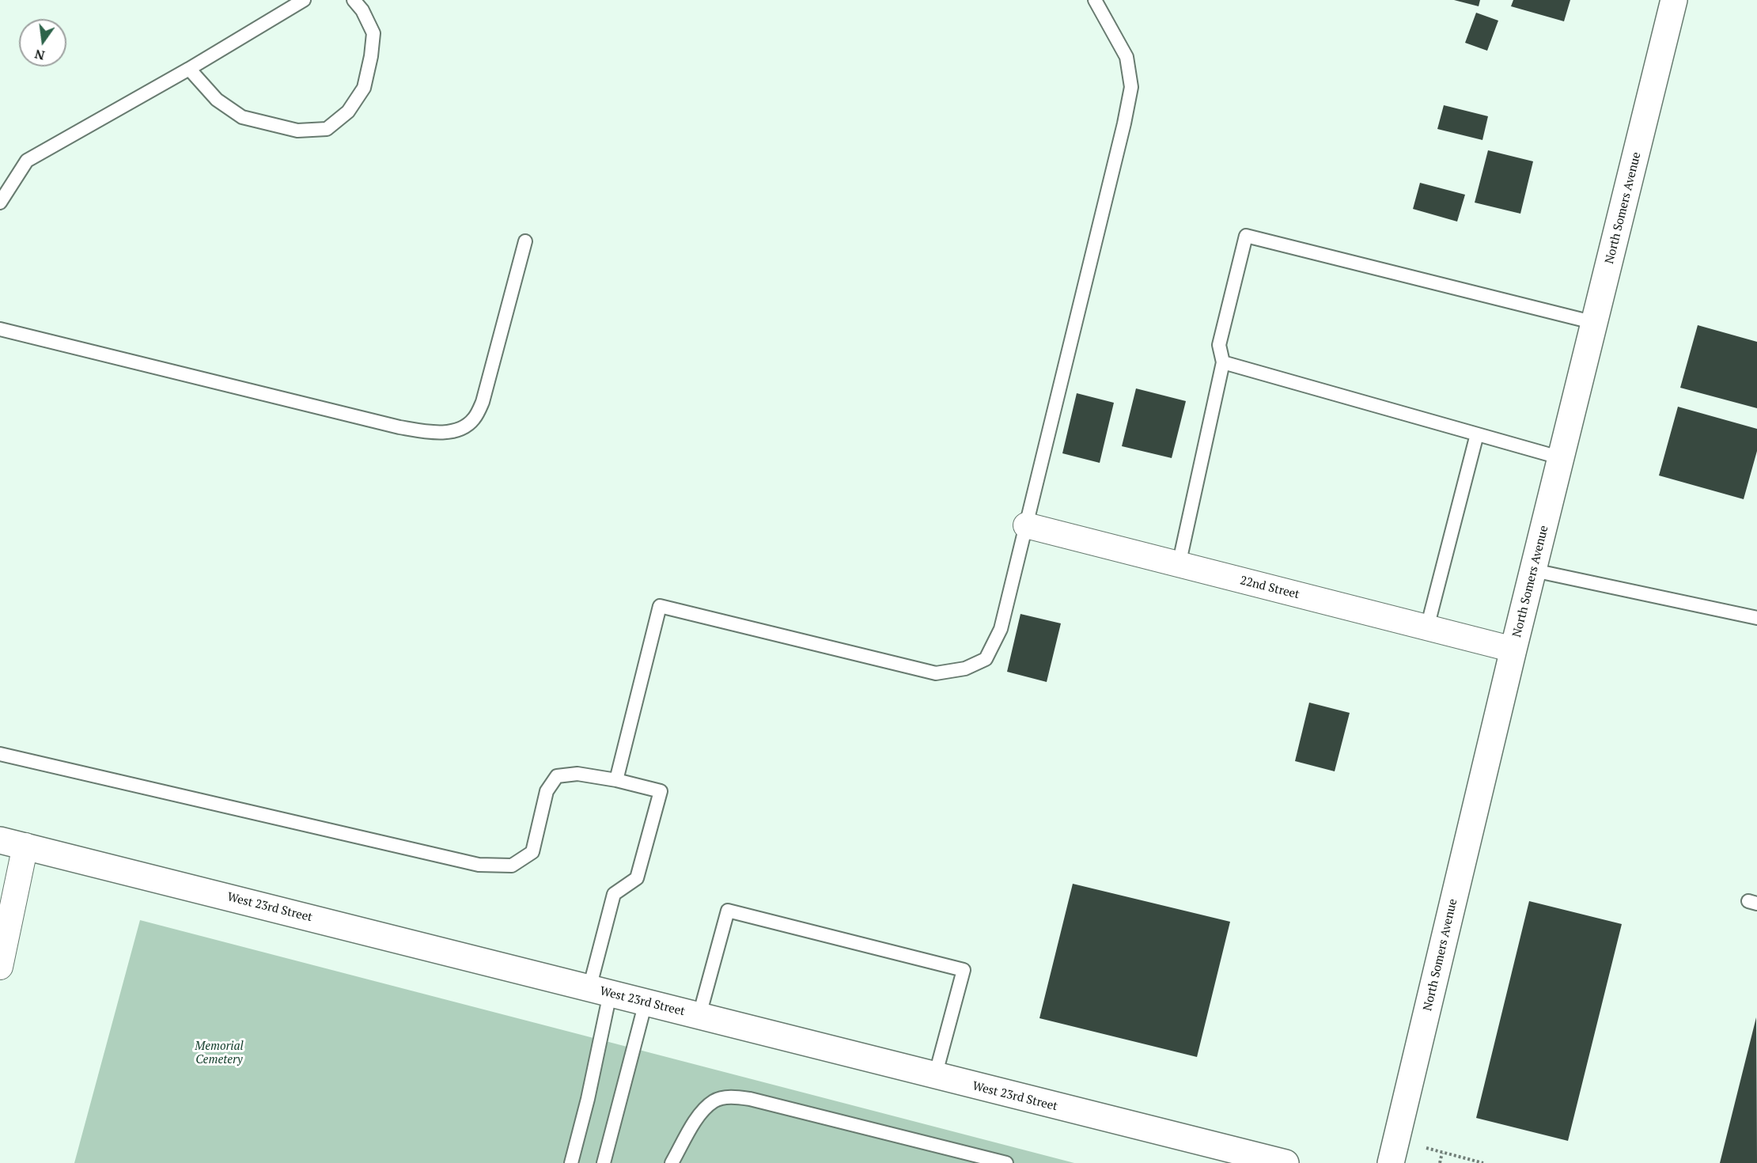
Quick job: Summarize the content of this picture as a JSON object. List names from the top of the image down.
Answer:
{
  "streets": {
    "main road": ["North Somers Avenue", "West 23rd Street"],
    "street": ["22nd Street"]
  },
  "crossings": [
    ["North Somers Avenue", "22nd Street"]
  ],
  "parks": ["Memorial Cemetery"],
  "north": "bottom"
}
